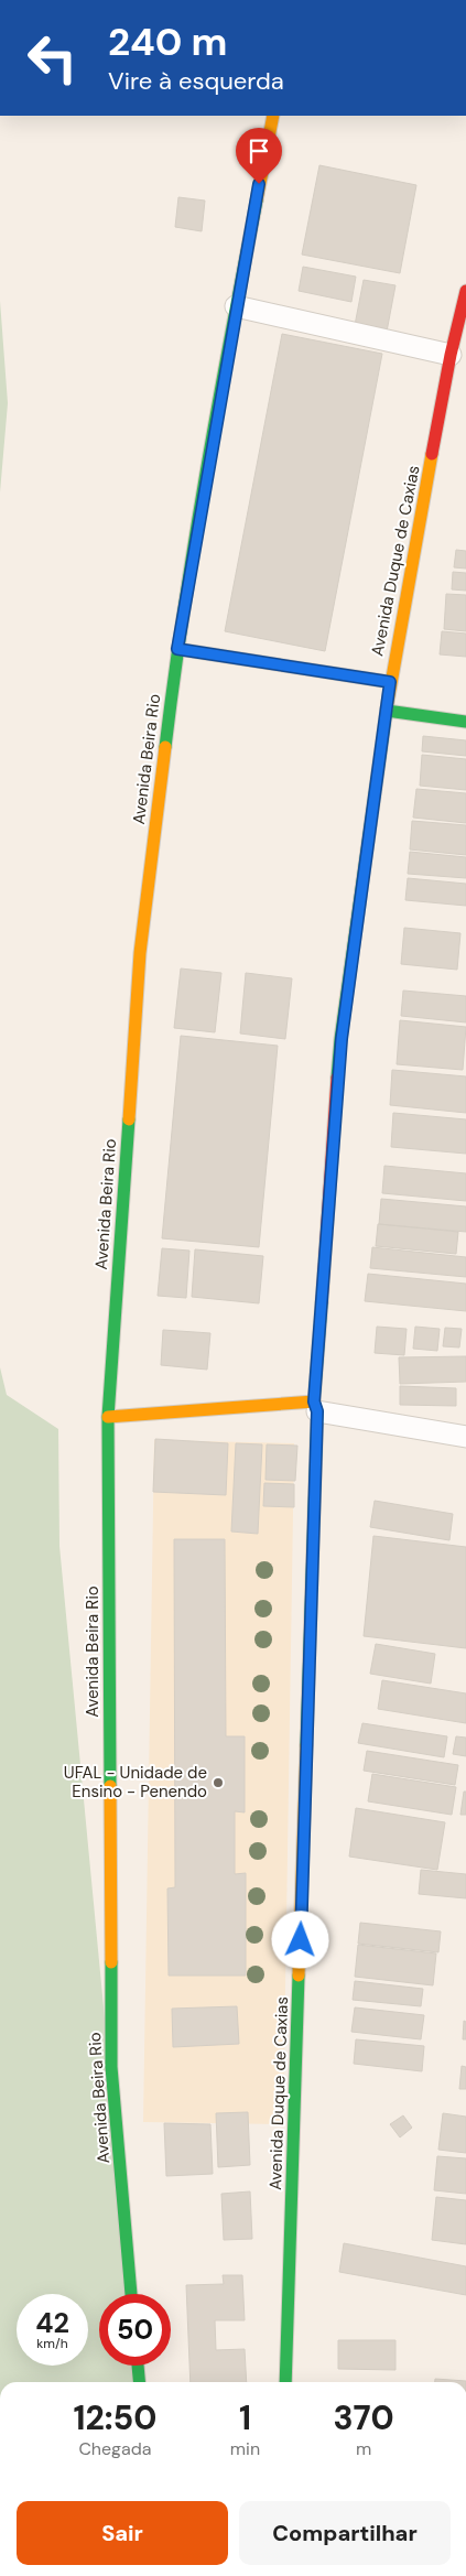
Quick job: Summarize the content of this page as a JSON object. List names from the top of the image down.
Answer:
{
  "streets": {
    "main road": ["Avenida Duque de Caxias", "Avenida Beira Rio"]
  },
  "places": ["UFAL - Unidade de Ensino - Penendo"],
  "page": {
    "turn": ["240 m", "Vire à esquerda"],
    "speed": "42 km/h",
    "limit": "50",
    "eta": [
      "12:50",
      "Chegada",
      "1",
      "min",
      "370",
      "m"
    ],
    "buttons": ["Sair", "Compartilhar"]
  }
}
